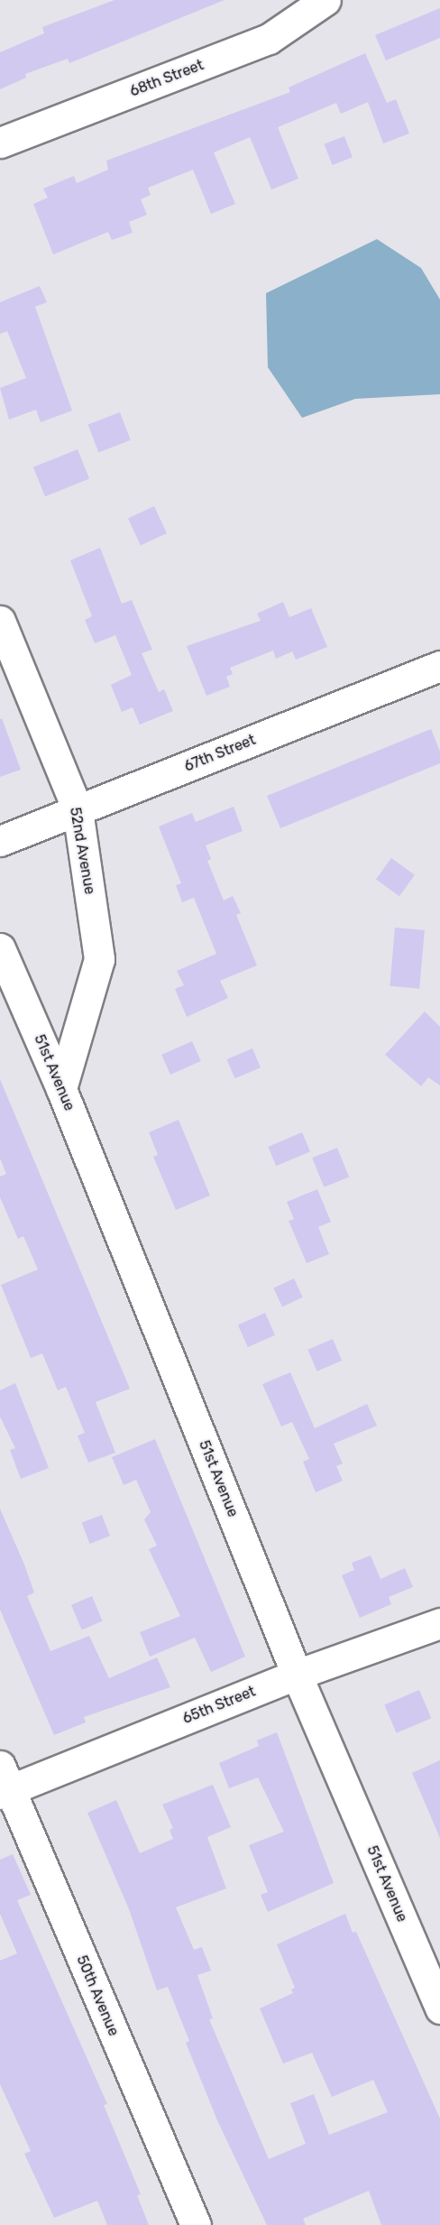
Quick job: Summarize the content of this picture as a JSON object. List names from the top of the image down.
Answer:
{
  "streets": {
    "street": [
      "68th Street",
      "67th Street",
      "52nd Avenue",
      "51st Avenue",
      "65th Street",
      "50th Avenue"
    ]
  },
  "crossings": [
    ["67th Street", "52nd Avenue"],
    ["52nd Avenue", "51st Avenue"],
    ["51st Avenue", "65th Street"],
    ["65th Street", "50th Avenue"]
  ]
}
